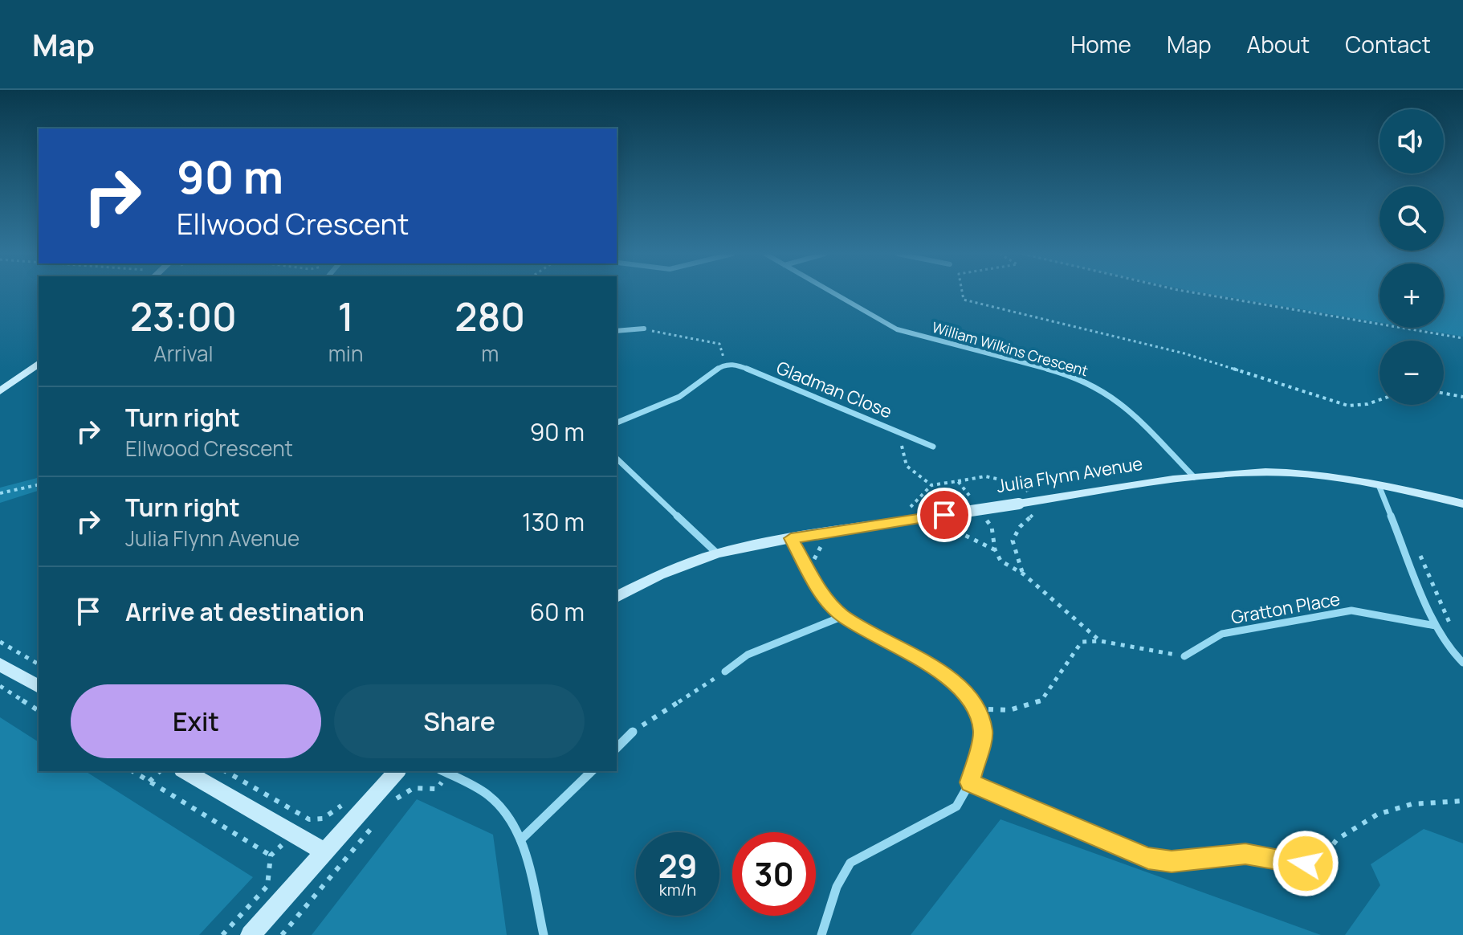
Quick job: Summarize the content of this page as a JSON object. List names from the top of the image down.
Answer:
{
  "streets": {
    "street": [
      "William Wilkins Crescent",
      "Gladman Close",
      "Julia Flynn Avenue",
      "Gratton Place"
    ]
  },
  "crossings": [
    ["William Wilkins Crescent", "Julia Flynn Avenue"]
  ],
  "page": {
    "header": "Map",
    "nav": [
      "Home",
      "Map",
      "About",
      "Contact"
    ],
    "map_buttons": ["+", "−"],
    "turn": ["90 m", "Ellwood Crescent"],
    "eta": [
      "23:00",
      "Arrival",
      "1",
      "min",
      "280",
      "m"
    ],
    "list": [
      {
        "name": "Turn right",
        "note": "Ellwood Crescent",
        "value": "90 m"
      },
      {
        "name": "Turn right",
        "note": "Julia Flynn Avenue",
        "value": "130 m"
      },
      {
        "name": "Arrive at destination",
        "value": "60 m"
      }
    ],
    "buttons": ["Exit", "Share"],
    "speed": "29 km/h",
    "limit": "30"
  }
}
